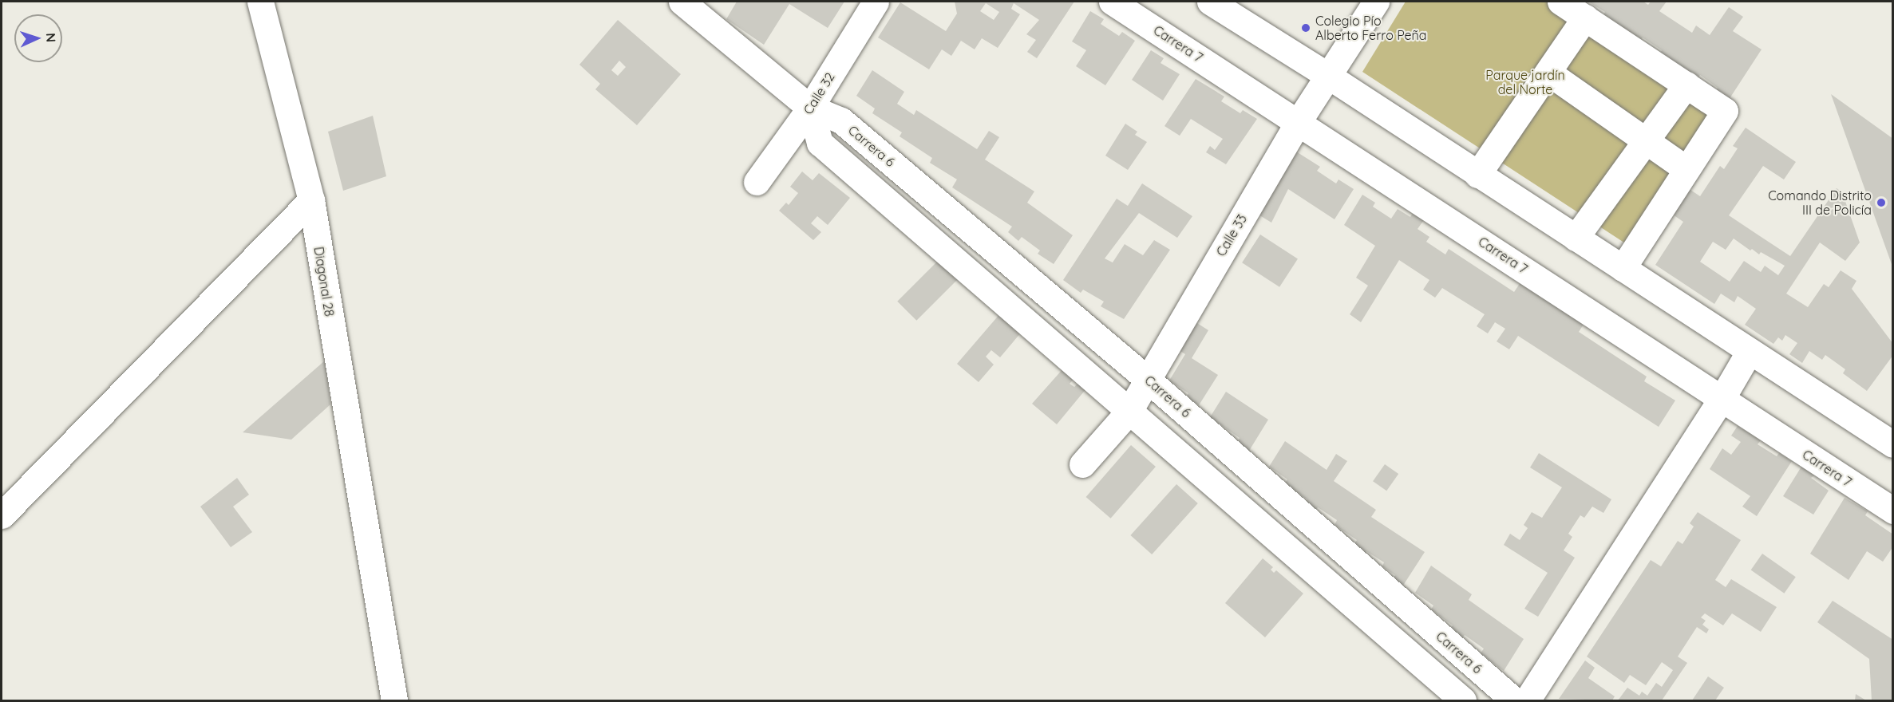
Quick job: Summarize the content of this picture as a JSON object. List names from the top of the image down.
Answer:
{
  "streets": {
    "street": [
      "Carrera 7",
      "Calle 32",
      "Carrera 6",
      "Calle 33",
      "Diagonal 28"
    ]
  },
  "crossings": [
    ["Carrera 7", "Calle 33"],
    ["Calle 32", "Carrera 6"],
    ["Carrera 6", "Calle 33"]
  ],
  "parks": ["Parque jardín del Norte"],
  "places": ["Colegio Pío Alberto Ferro Peña", "Comando Distrito III de Policía"],
  "north": "right"
}
